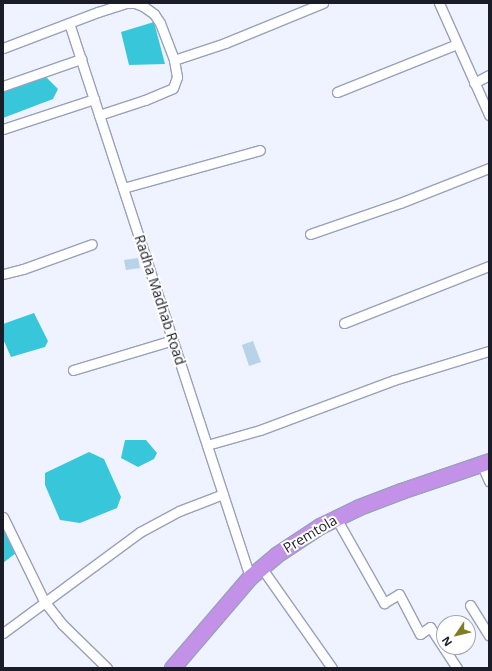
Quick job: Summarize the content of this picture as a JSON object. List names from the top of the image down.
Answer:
{
  "streets": {
    "highway": ["Premtola"],
    "street": ["Radha Madhab Road"]
  },
  "crossings": [
    ["Radha Madhab Road", "Premtola"]
  ],
  "north": "bottom left"
}
